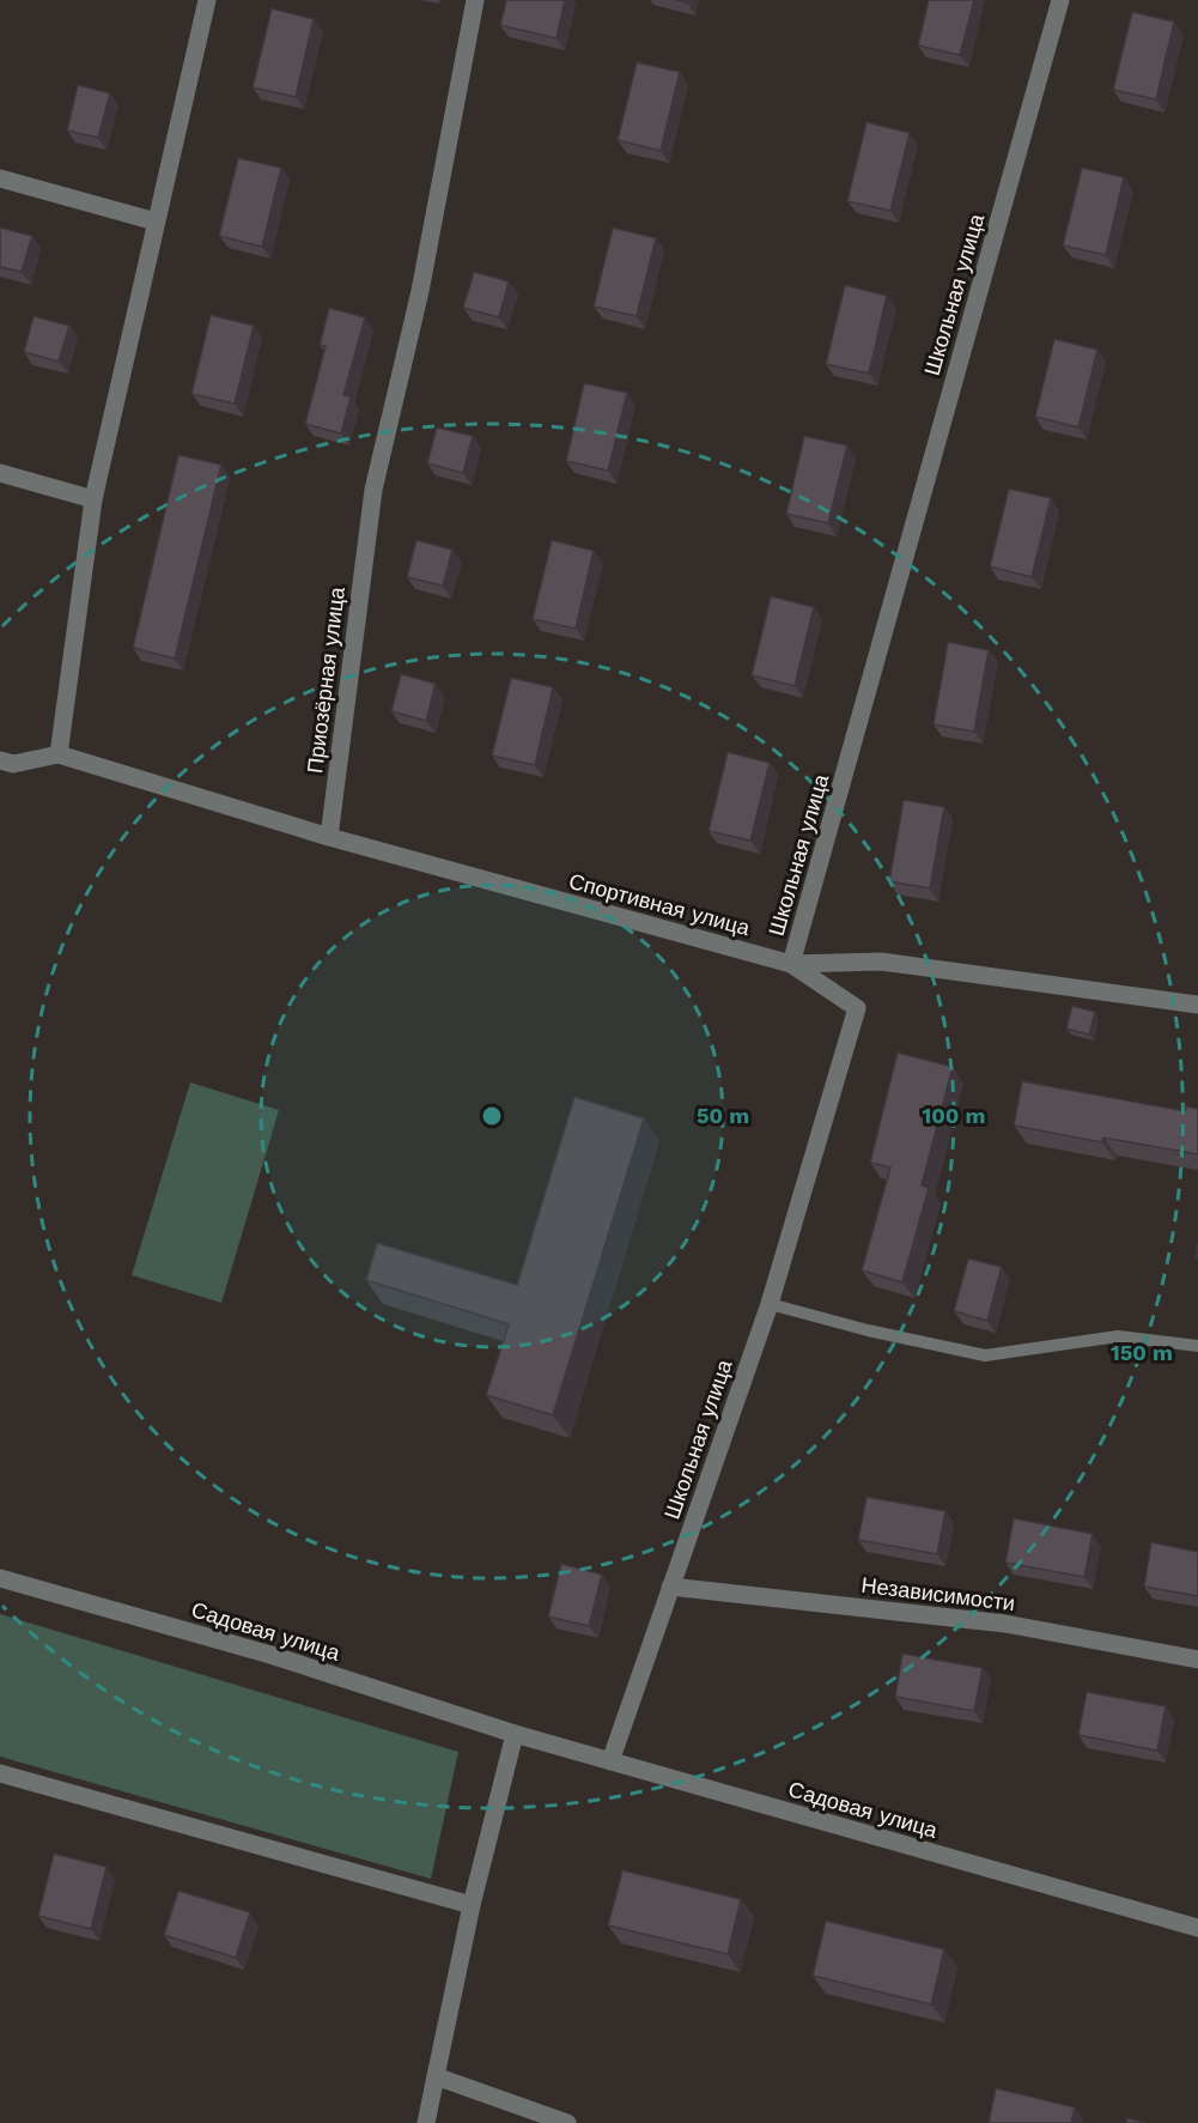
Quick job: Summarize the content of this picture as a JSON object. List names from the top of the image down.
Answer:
{
  "streets": {
    "street": [
      "Школьная улица",
      "Приозёрная улица",
      "Спортивная улица",
      "Независимости",
      "Садовая улица"
    ]
  },
  "crossings": [
    ["Школьная улица", "Спортивная улица"],
    ["Школьная улица", "Независимости"],
    ["Школьная улица", "Садовая улица"],
    ["Приозёрная улица", "Спортивная улица"]
  ],
  "rings": ["50 m", "100 m", "150 m"]
}
